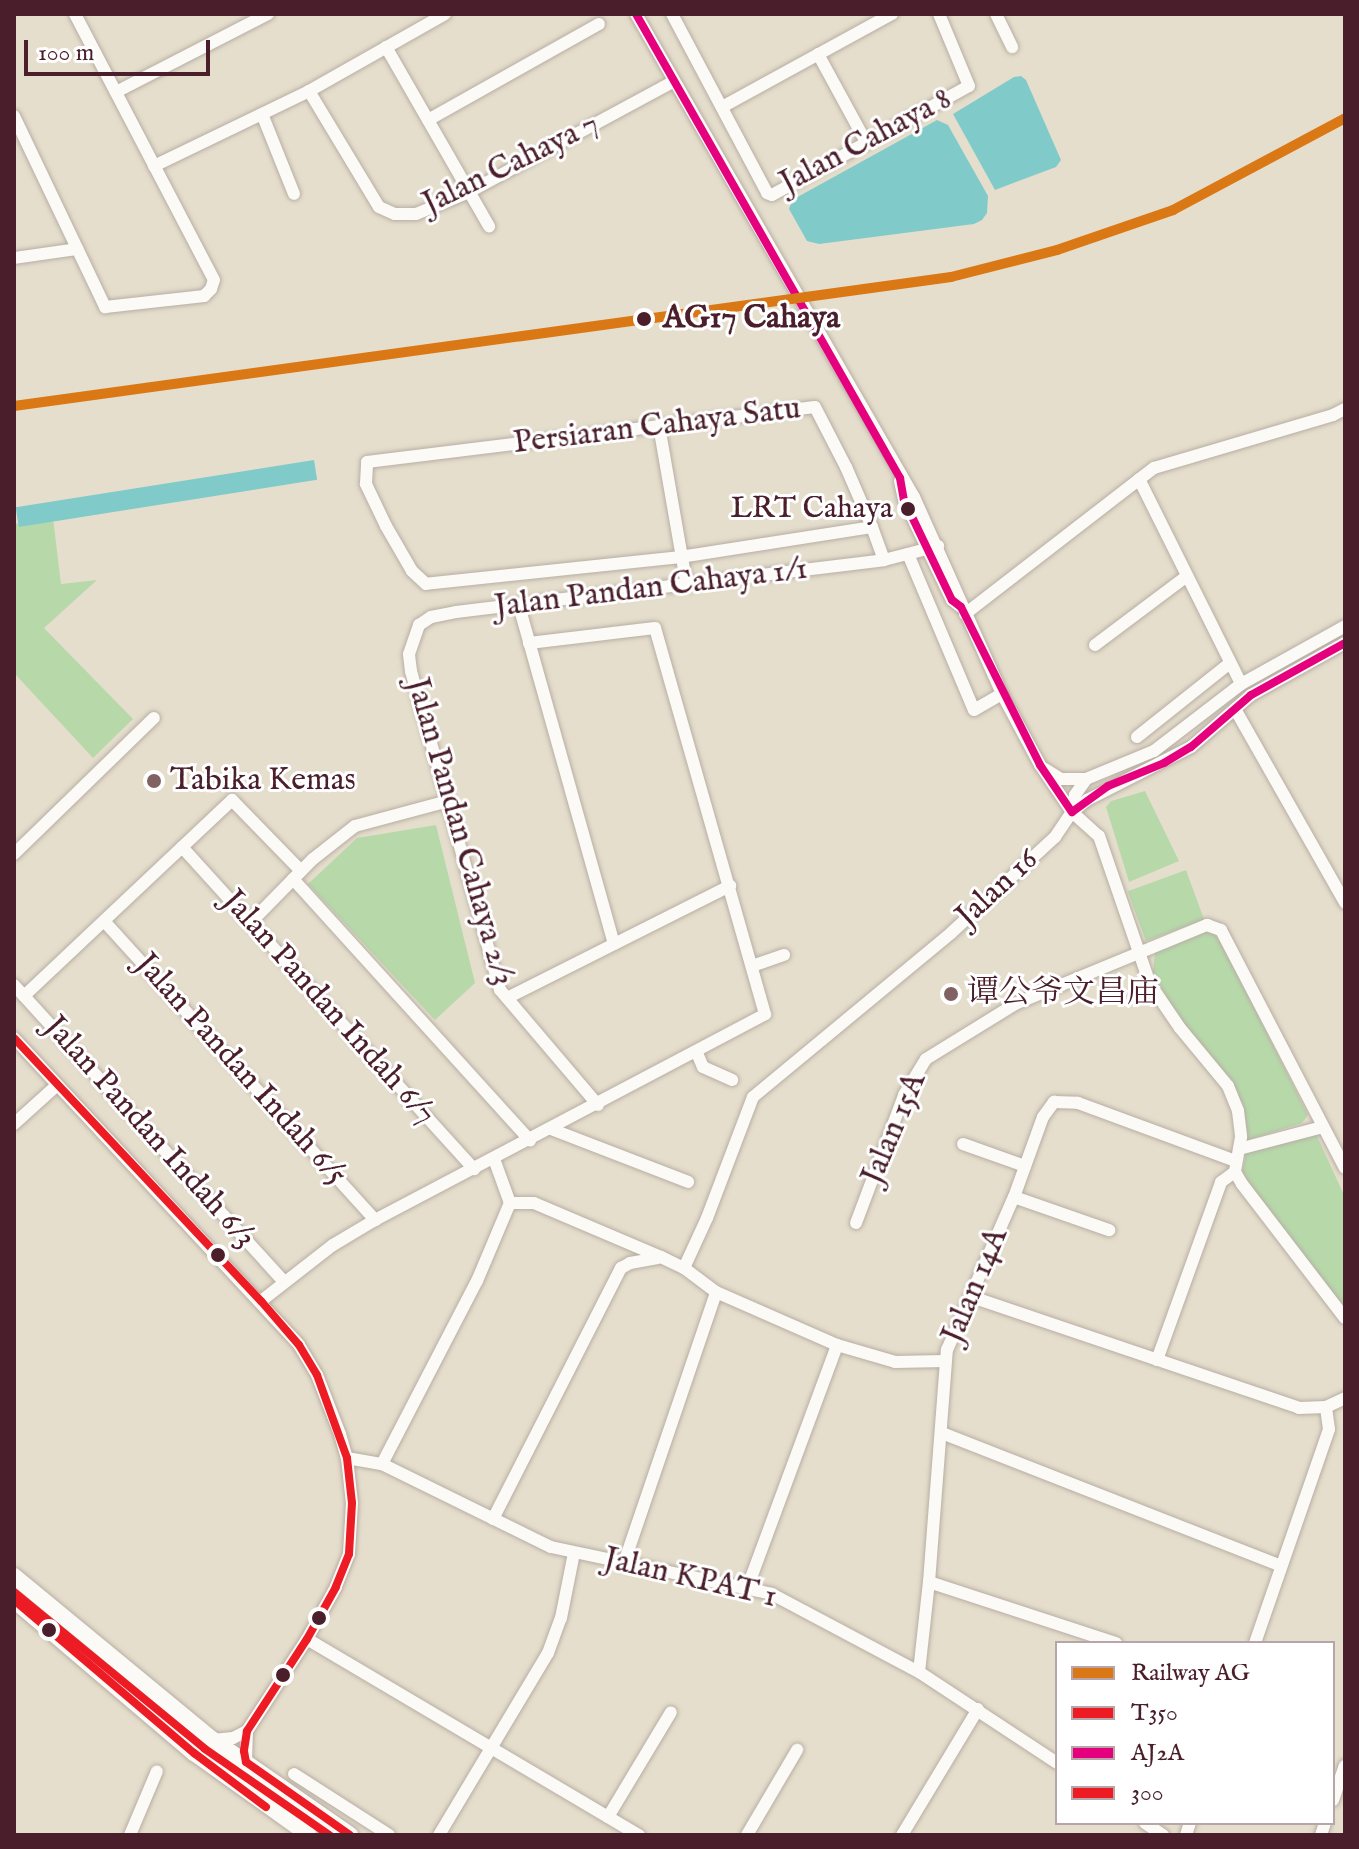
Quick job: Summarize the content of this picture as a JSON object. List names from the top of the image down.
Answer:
{
  "streets": {
    "street": [
      "Jalan Cahaya 8",
      "Jalan Cahaya 7",
      "Persiaran Cahaya Satu",
      "Jalan Pandan Cahaya 1/1",
      "Jalan Pandan Cahaya 2/3",
      "Jalan 16",
      "Jalan Pandan Indah 6/7",
      "Jalan Pandan Indah 6/5",
      "Jalan 15A",
      "Jalan Pandan Indah 6/3",
      "Jalan 14A",
      "Jalan KPAT 1"
    ]
  },
  "crossings": [
    ["Persiaran Cahaya Satu", "Jalan Pandan Cahaya 1/1"],
    ["Jalan Pandan Cahaya 1/1", "Jalan Pandan Cahaya 2/3"],
    ["Jalan 14A", "Jalan KPAT 1"]
  ],
  "places": [
    "AG17 Cahaya",
    "LRT Cahaya",
    "Tabika Kemas",
    "谭公爷文昌庙"
  ],
  "lines": [
    "transit line AJ2A",
    "rail line AG",
    "transit line T350",
    "transit line 300"
  ],
  "legend": [
    "Railway AG",
    "T350",
    "AJ2A",
    "300"
  ],
  "scale_bar": "100 m"
}
